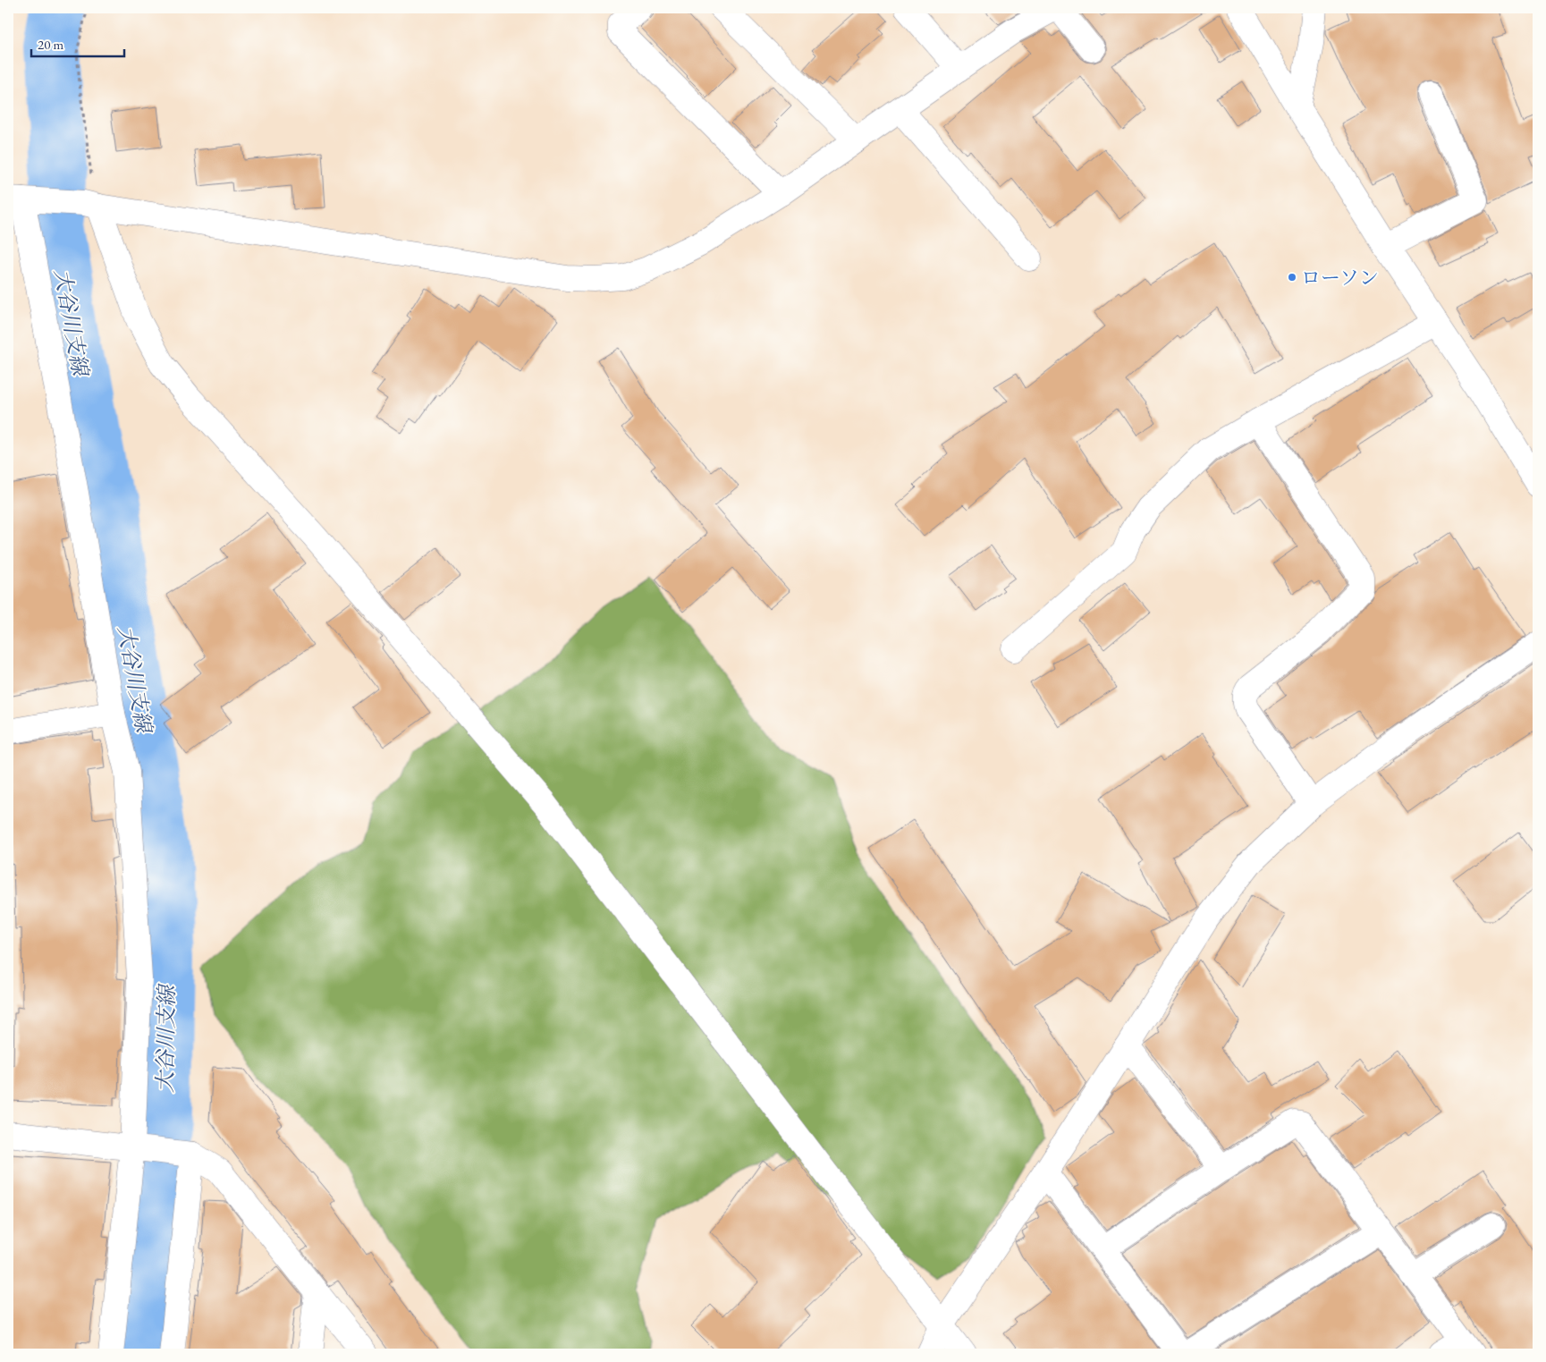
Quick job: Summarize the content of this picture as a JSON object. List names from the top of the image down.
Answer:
{
  "water": ["大谷川支線"],
  "places": ["ローソン"],
  "scale_bar": "20 m"
}
